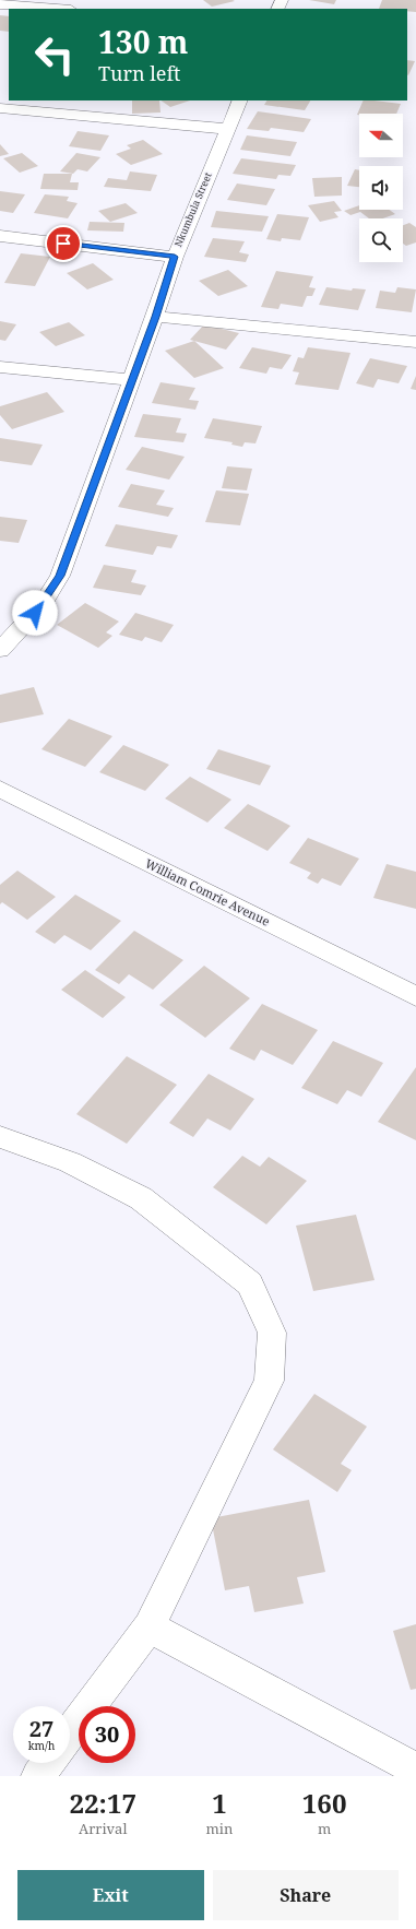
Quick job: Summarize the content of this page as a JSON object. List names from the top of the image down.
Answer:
{
  "streets": {
    "street": ["Nkumbula Street", "William Comrie Avenue"]
  },
  "north": "left",
  "page": {
    "turn": ["130 m", "Turn left"],
    "speed": "27 km/h",
    "limit": "30",
    "eta": [
      "22:17",
      "Arrival",
      "1",
      "min",
      "160",
      "m"
    ],
    "buttons": ["Exit", "Share"]
  }
}
